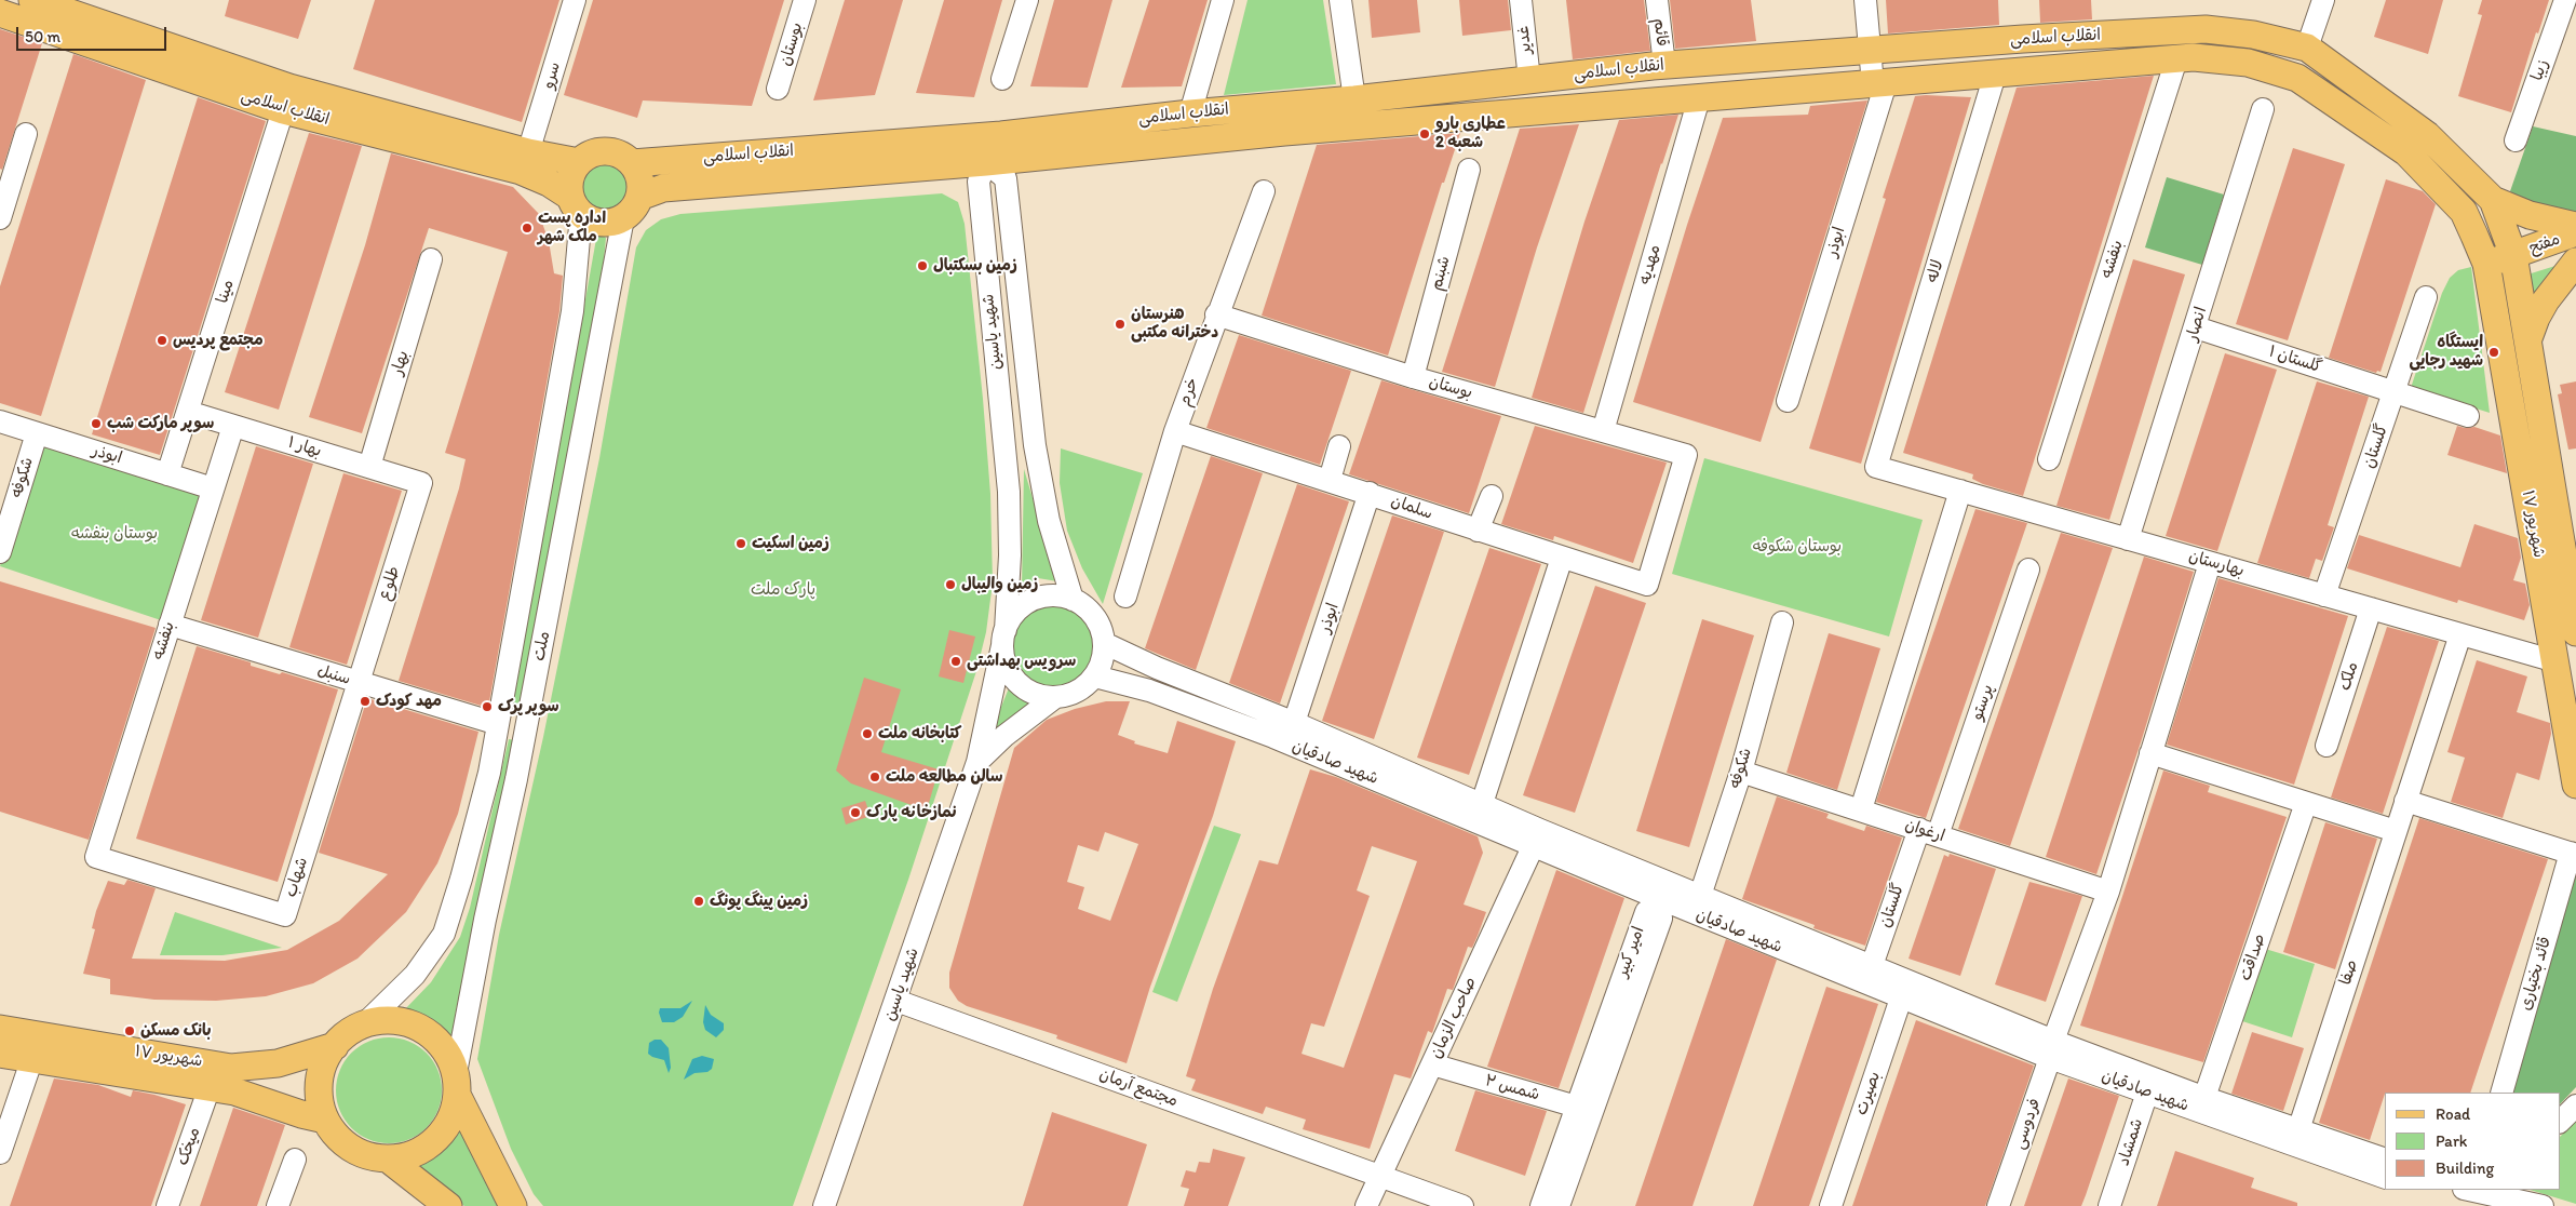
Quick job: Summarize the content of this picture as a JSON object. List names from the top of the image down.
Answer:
{
  "streets": {
    "main road": ["انقلاب اسلامی", "مفتح", "۱۷ شهریور"],
    "street": [
      "قائم",
      "غدیر",
      "بوستان",
      "زیبا",
      "سرو",
      "ابوذر",
      "بنفشه",
      "مهدیه",
      "لاله",
      "شبنم",
      "مینا",
      "انصار",
      "شهید یاسین",
      "گلستان ۱",
      "بهار",
      "خرم",
      "گلستان",
      "بهار ۱",
      "شکوفه",
      "سلمان",
      "بهارستان",
      "طلوع",
      "ملت",
      "سنبل",
      "ملک",
      "پرستو",
      "شهید صادقیان",
      "ارغوان",
      "شهاب",
      "امیر کبیر",
      "صداقت",
      "صفا",
      "قائد بختیاری",
      "صاحب الزمان",
      "مجتمع آرمان",
      "شمس ۲",
      "بصیرت",
      "فردوسی",
      "شمشاد",
      "میخک"
    ]
  },
  "crossings": [
    ["قائم", "انقلاب اسلامی"],
    ["انقلاب اسلامی", "غدیر"],
    ["انقلاب اسلامی", "سرو"],
    ["انقلاب اسلامی", "ابوذر"],
    ["انقلاب اسلامی", "مفتح"],
    ["انقلاب اسلامی", "بنفشه"],
    ["انقلاب اسلامی", "مهدیه"],
    ["انقلاب اسلامی", "لاله"],
    ["انقلاب اسلامی", "مینا"],
    ["انقلاب اسلامی", "شهید یاسین"],
    ["انقلاب اسلامی", "۱۷ شهریور"],
    ["انقلاب اسلامی", "ملت"],
    ["بوستان", "مهدیه"],
    ["بوستان", "شبنم"],
    ["بوستان", "خرم"],
    ["بوستان", "سلمان"],
    ["ابوذر", "بنفشه"],
    ["ابوذر", "مینا"],
    ["ابوذر", "شکوفه"],
    ["ابوذر", "سلمان"],
    ["ابوذر", "شهید صادقیان"],
    ["مفتح", "۱۷ شهریور"],
    ["بنفشه", "بهار ۱"],
    ["بنفشه", "سنبل"],
    ["بنفشه", "شهاب"],
    ["لاله", "بهارستان"],
    ["مینا", "بهار ۱"],
    ["انصار", "گلستان ۱"],
    ["انصار", "بهارستان"],
    ["شهید یاسین", "شهید صادقیان"],
    ["شهید یاسین", "مجتمع آرمان"],
    ["گلستان ۱", "گلستان"],
    ["بهار", "بهار ۱"],
    ["خرم", "سلمان"],
    ["گلستان", "بهارستان"],
    ["گلستان", "پرستو"],
    ["گلستان", "شهید صادقیان"],
    ["گلستان", "ارغوان"],
    ["بهار ۱", "طلوع"],
    ["شکوفه", "شهید صادقیان"],
    ["شکوفه", "ارغوان"],
    ["۱۷ شهریور", "بهارستان"],
    ["۱۷ شهریور", "ملت"],
    ["۱۷ شهریور", "میخک"],
    ["بهارستان", "ملک"],
    ["بهارستان", "صفا"],
    ["طلوع", "سنبل"],
    ["طلوع", "شهاب"],
    ["ملت", "سنبل"],
    ["سنبل", "شهاب"],
    ["پرستو", "ارغوان"],
    ["شهید صادقیان", "صداقت"],
    ["شهید صادقیان", "صفا"],
    ["شهید صادقیان", "صاحب الزمان"],
    ["شهید صادقیان", "بصیرت"],
    ["شهید صادقیان", "فردوسی"],
    ["شهید صادقیان", "شمشاد"],
    ["امیر کبیر", "شمس ۲"],
    ["صاحب الزمان", "مجتمع آرمان"],
    ["صاحب الزمان", "شمس ۲"]
  ],
  "parks": ["بوستان بنفشه", "بوستان شکوفه", "پارک ملت"],
  "places": [
    "عطاری بارو شعبه 2",
    "اداره پست ملک شهر",
    "زمین بسکتبال",
    "هنرستان دخترانه مکتبی",
    "مجتمع پردیس",
    "ایستگاه شهید رجایی",
    "سوپر مارکت شب",
    "زمین اسکیت",
    "زمین والیبال",
    "سرویس بهداشتی",
    "مهد کودک",
    "سوپر پرک",
    "کتابخانه ملت",
    "سالن مطالعه ملت",
    "نمازخانه پارک",
    "زمین پینگ پونگ",
    "بانک مسکن"
  ],
  "legend": ["Road", "Park", "Building"],
  "scale_bar": "50 m"
}
